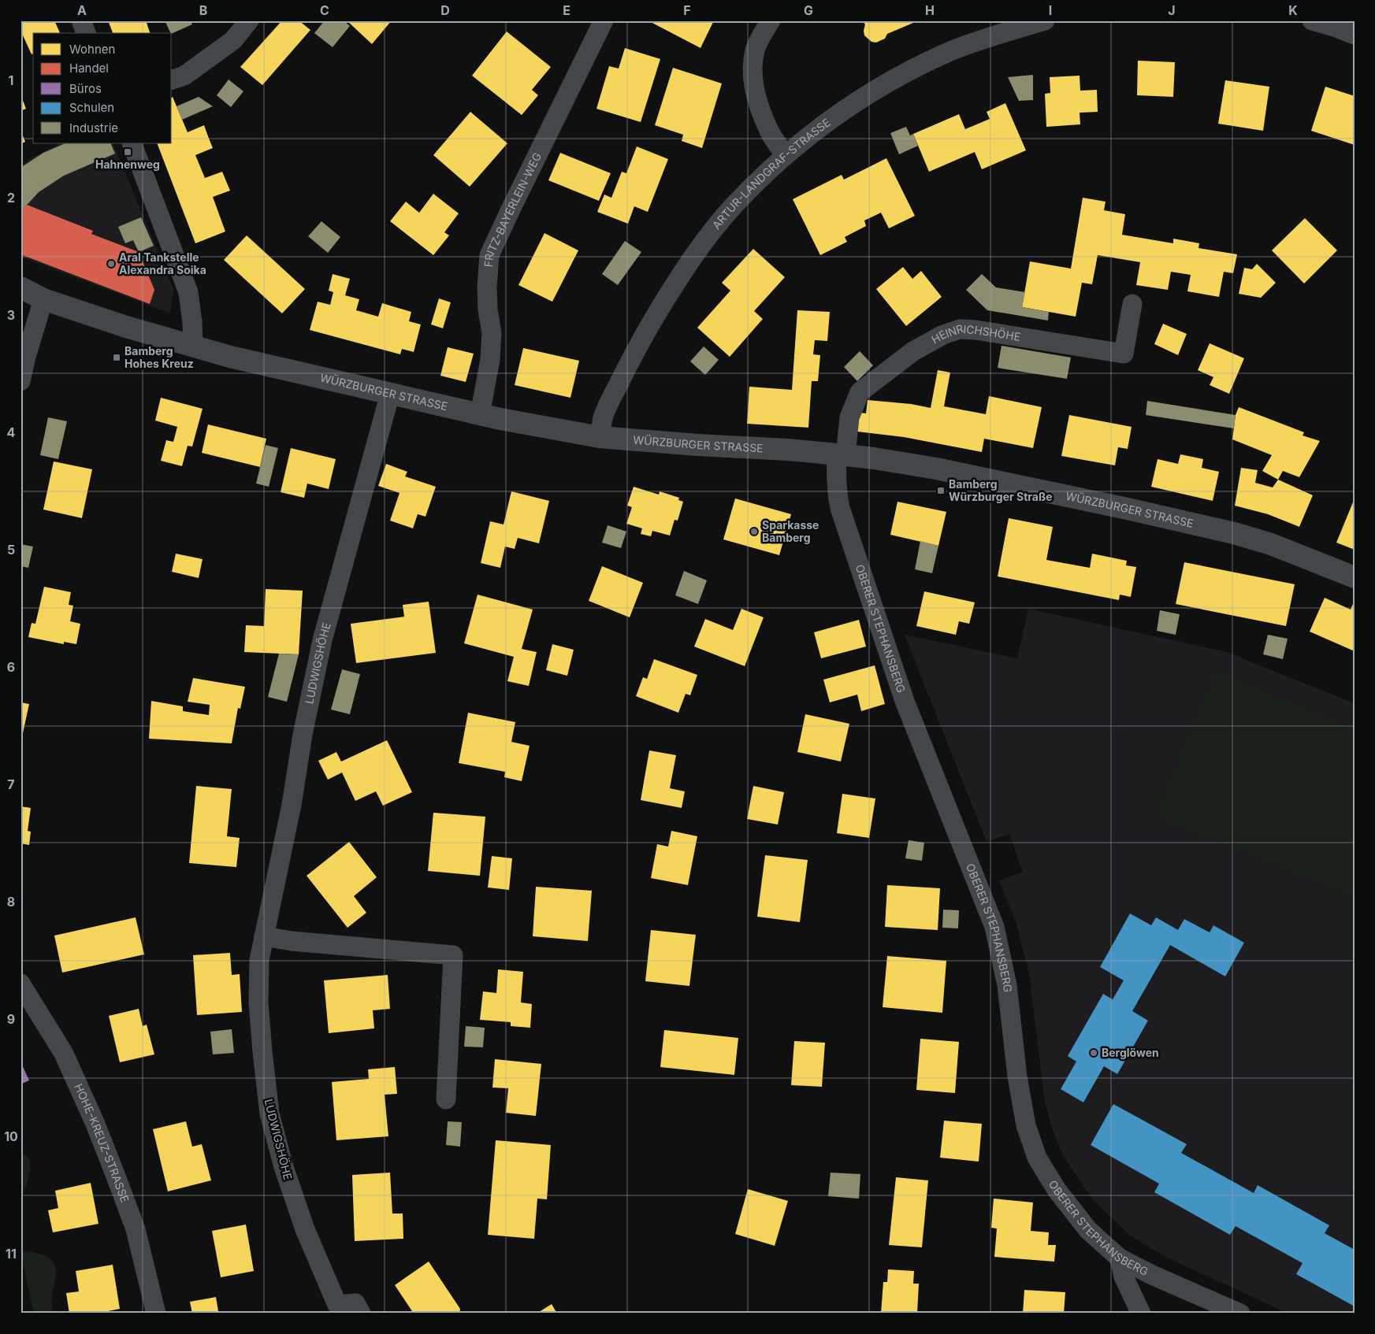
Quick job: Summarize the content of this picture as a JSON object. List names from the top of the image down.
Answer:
{
  "streets": {
    "street": [
      "ARTUR-LANDGRAF-STRASSE",
      "FRITZ-BAYERLEIN-WEG",
      "HEINRICHSHÖHE",
      "WÜRZBURGER STRASSE",
      "OBERER STEPHANSBERG",
      "LUDWIGSHÖHE",
      "HOHE-KREUZ-STRASSE"
    ]
  },
  "crossings": [
    ["ARTUR-LANDGRAF-STRASSE", "WÜRZBURGER STRASSE"],
    ["FRITZ-BAYERLEIN-WEG", "WÜRZBURGER STRASSE"],
    ["HEINRICHSHÖHE", "WÜRZBURGER STRASSE"],
    ["HEINRICHSHÖHE", "OBERER STEPHANSBERG"],
    ["WÜRZBURGER STRASSE", "OBERER STEPHANSBERG"],
    ["WÜRZBURGER STRASSE", "LUDWIGSHÖHE"]
  ],
  "places": {
    "transit": ["Hahnenweg", "Bamberg Hohes Kreuz", "Bamberg Würzburger Straße"],
    "other": ["Aral Tankstelle Alexandra Soika", "Sparkasse Bamberg", "Berglöwen"]
  },
  "legend": [
    "Wohnen",
    "Handel",
    "Büros",
    "Schulen",
    "Industrie"
  ],
  "grid": {
    "columns": [
      "A",
      "B",
      "C",
      "D",
      "E",
      "F",
      "G",
      "H",
      "I",
      "J",
      "K"
    ],
    "rows": [
      "1",
      "2",
      "3",
      "4",
      "5",
      "6",
      "7",
      "8",
      "9",
      "10",
      "11"
    ]
  }
}
